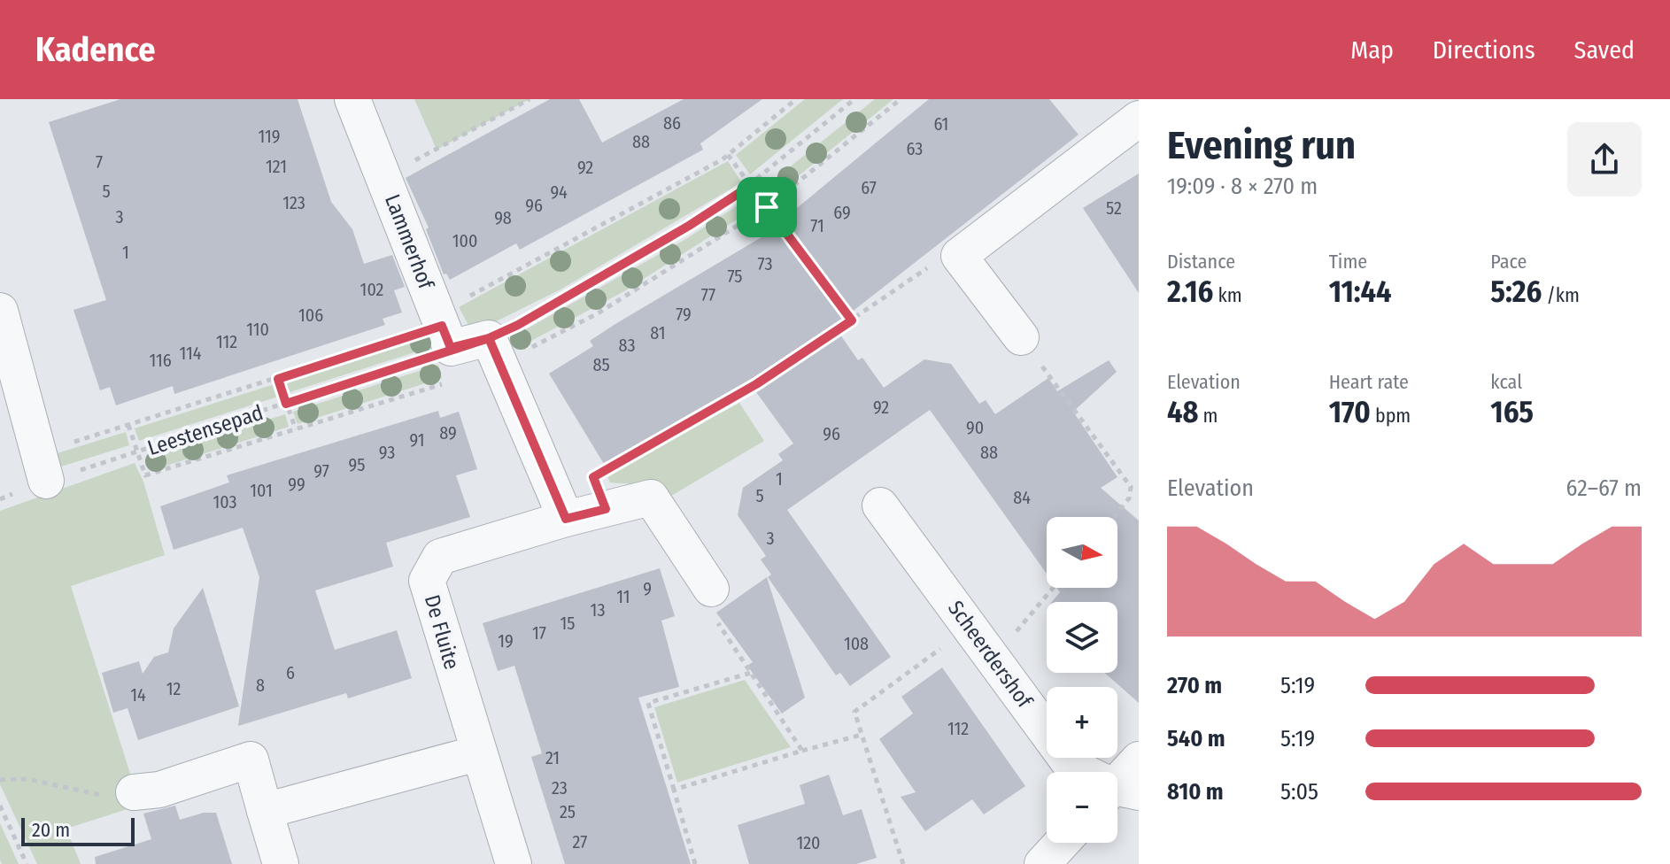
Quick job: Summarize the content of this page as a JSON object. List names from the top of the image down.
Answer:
{
  "streets": {
    "street": ["Lammerhof", "De Fluite", "Scheerdershof"],
    "path": ["Leestensepad"]
  },
  "crossings": [
    ["Lammerhof", "Leestensepad"]
  ],
  "house_numbers": [
    "86",
    "61",
    "119",
    "88",
    "63",
    "7",
    "121",
    "92",
    "67",
    "5",
    "94",
    "123",
    "96",
    "52",
    "69",
    "3",
    "98",
    "71",
    "100",
    "1",
    "73",
    "75",
    "102",
    "77",
    "79",
    "106",
    "110",
    "81",
    "112",
    "83",
    "114",
    "116",
    "85",
    "92",
    "90",
    "89",
    "96",
    "91",
    "93",
    "88",
    "95",
    "97",
    "1",
    "99",
    "101",
    "5",
    "84",
    "103",
    "3",
    "9",
    "11",
    "13",
    "15",
    "17",
    "19",
    "108",
    "6",
    "8",
    "12",
    "14",
    "112",
    "21",
    "23",
    "25",
    "27",
    "120"
  ],
  "scale_bar": "20 m",
  "north": "right",
  "page": {
    "header": "Kadence",
    "nav": ["Map", "Directions", "Saved"],
    "heading": ["Evening run", "19:09 · 8 × 270 m"],
    "stats": [
      ["Distance", "2.16 km"],
      ["Time", "11:44"],
      ["Pace", "5:26 /km"],
      ["Elevation", "48 m"],
      ["Heart rate", "170 bpm"],
      ["kcal", "165"]
    ],
    "chart": ["Elevation", "62–67 m"],
    "map_buttons": ["+", "−"],
    "list": [
      {
        "name": "270 m",
        "note": "5:19"
      },
      {
        "name": "540 m",
        "note": "5:19"
      },
      {
        "name": "810 m",
        "note": "5:05"
      }
    ],
    "scale": "20 m"
  }
}
